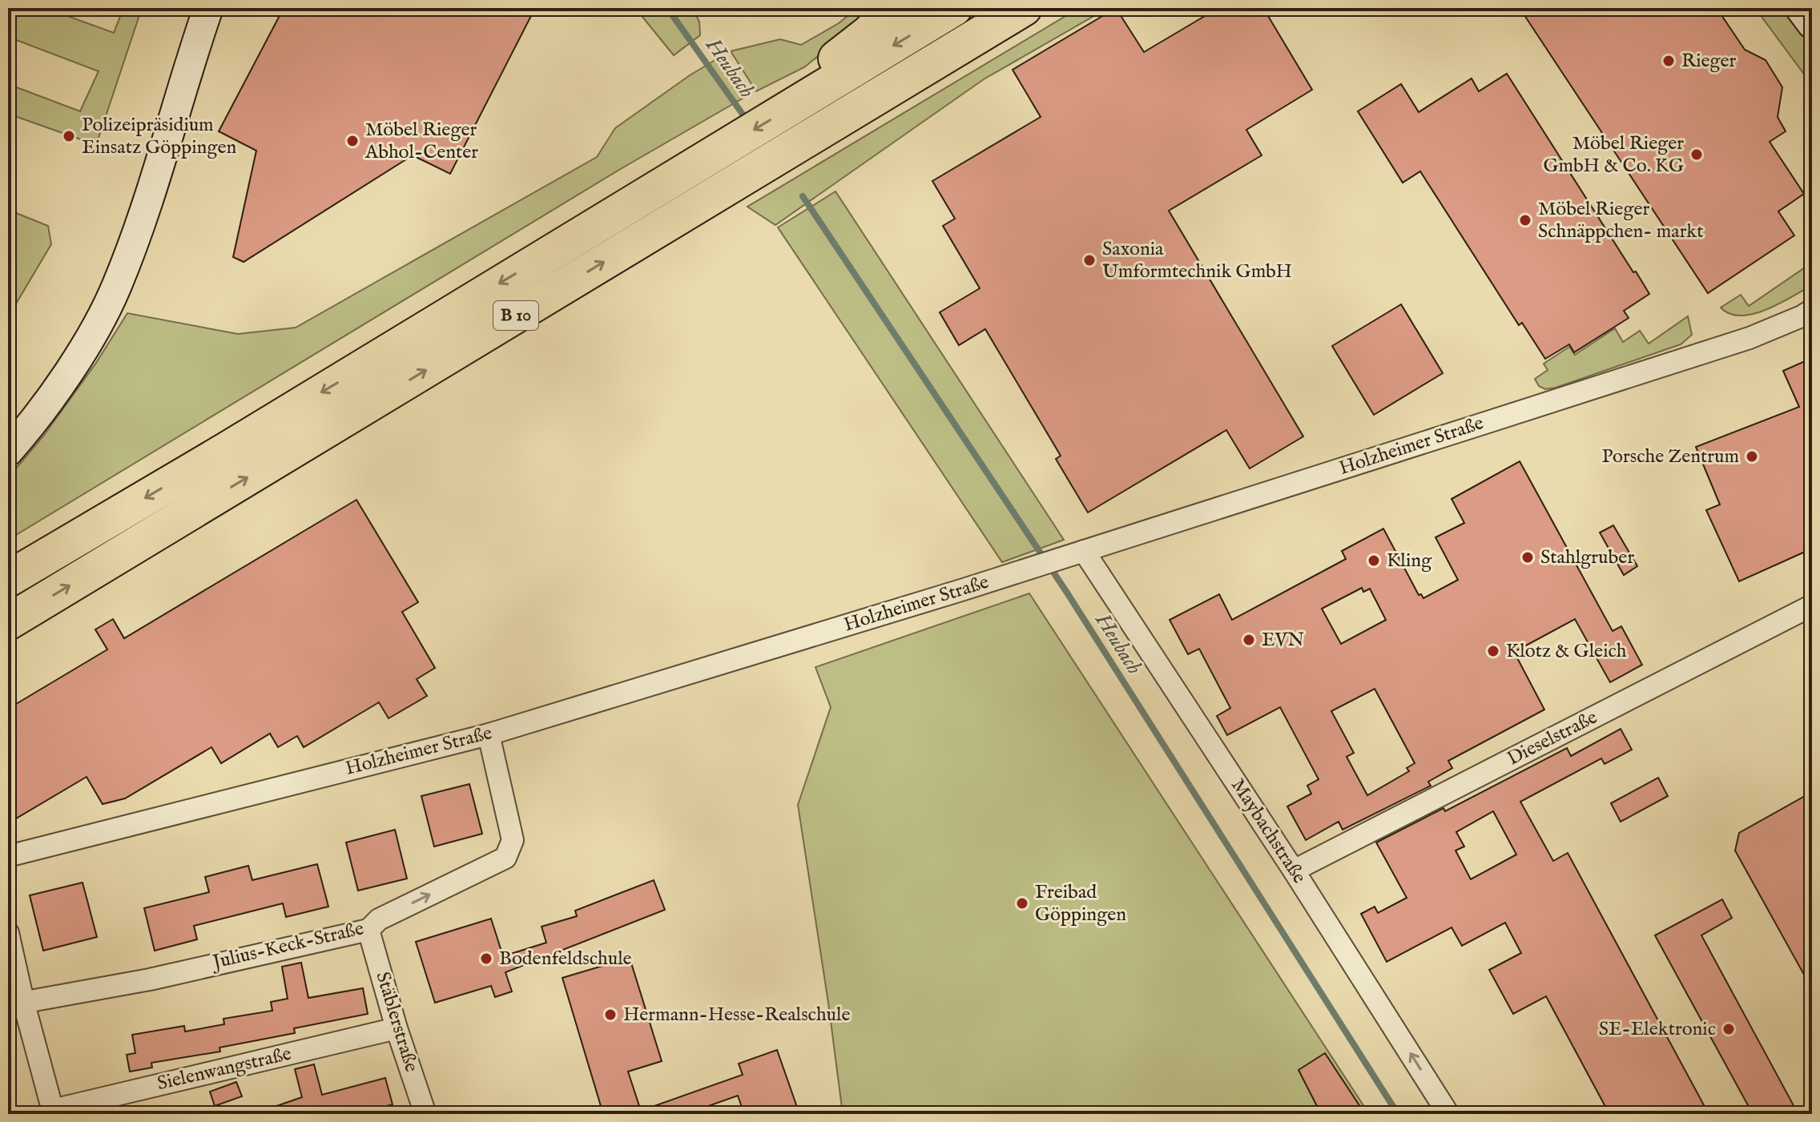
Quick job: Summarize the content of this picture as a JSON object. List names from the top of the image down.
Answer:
{
  "streets": {
    "highway": ["B 10"],
    "street": [
      "Holzheimer Straße",
      "Dieselstraße",
      "Maybachstraße",
      "Julius-Keck-Straße",
      "Stäblerstraße",
      "Sielenwangstraße"
    ]
  },
  "crossings": [
    ["Holzheimer Straße", "Maybachstraße"],
    ["Holzheimer Straße", "Julius-Keck-Straße"],
    ["Dieselstraße", "Maybachstraße"],
    ["Julius-Keck-Straße", "Stäblerstraße"],
    ["Stäblerstraße", "Sielenwangstraße"]
  ],
  "one_way": ["Maybachstraße", "Julius-Keck-Straße"],
  "water": ["Heubach"],
  "places": [
    "Rieger",
    "Polizeipräsidium Einsatz Göppingen",
    "Möbel Rieger Abhol-Center",
    "Möbel Rieger GmbH & Co. KG",
    "Möbel Rieger Schnäppchen- markt",
    "Saxonia Umformtechnik GmbH",
    "Porsche Zentrum",
    "Stahlgruber",
    "Kling",
    "EVN",
    "Klotz & Gleich",
    "Freibad Göppingen",
    "Bodenfeldschule",
    "Hermann-Hesse-Realschule",
    "SE-Elektronic"
  ]
}
